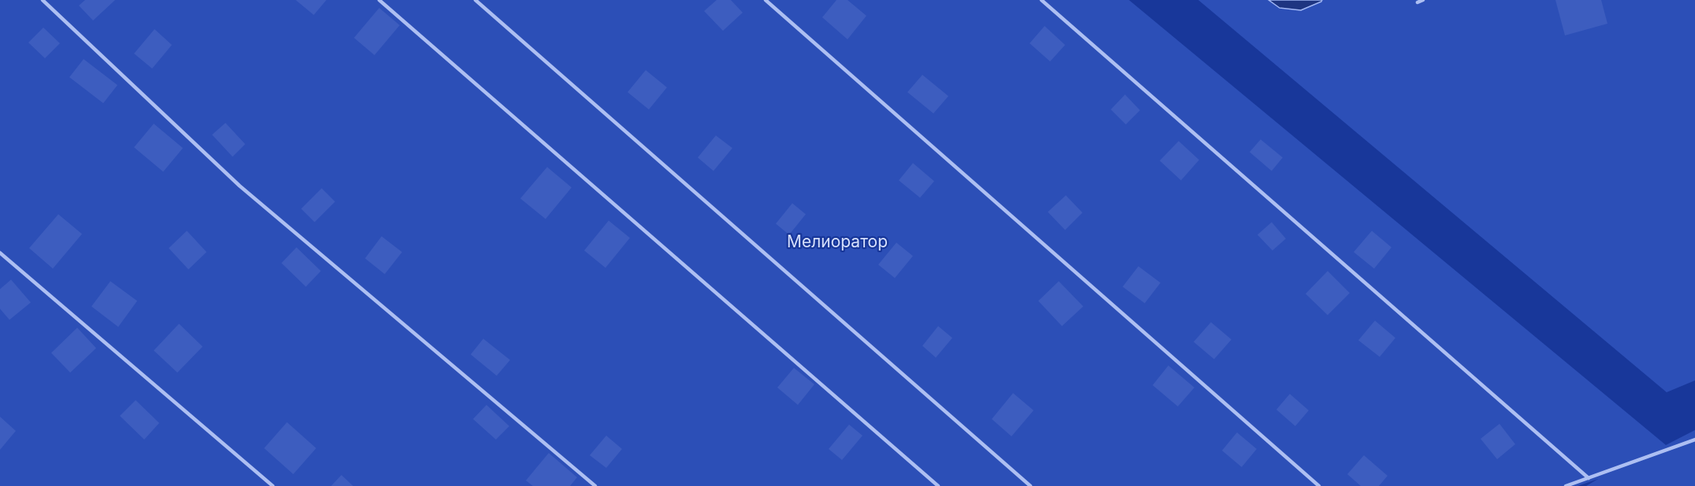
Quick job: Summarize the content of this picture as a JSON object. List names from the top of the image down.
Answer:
{
  "parks": ["Мелиоратор"]
}
